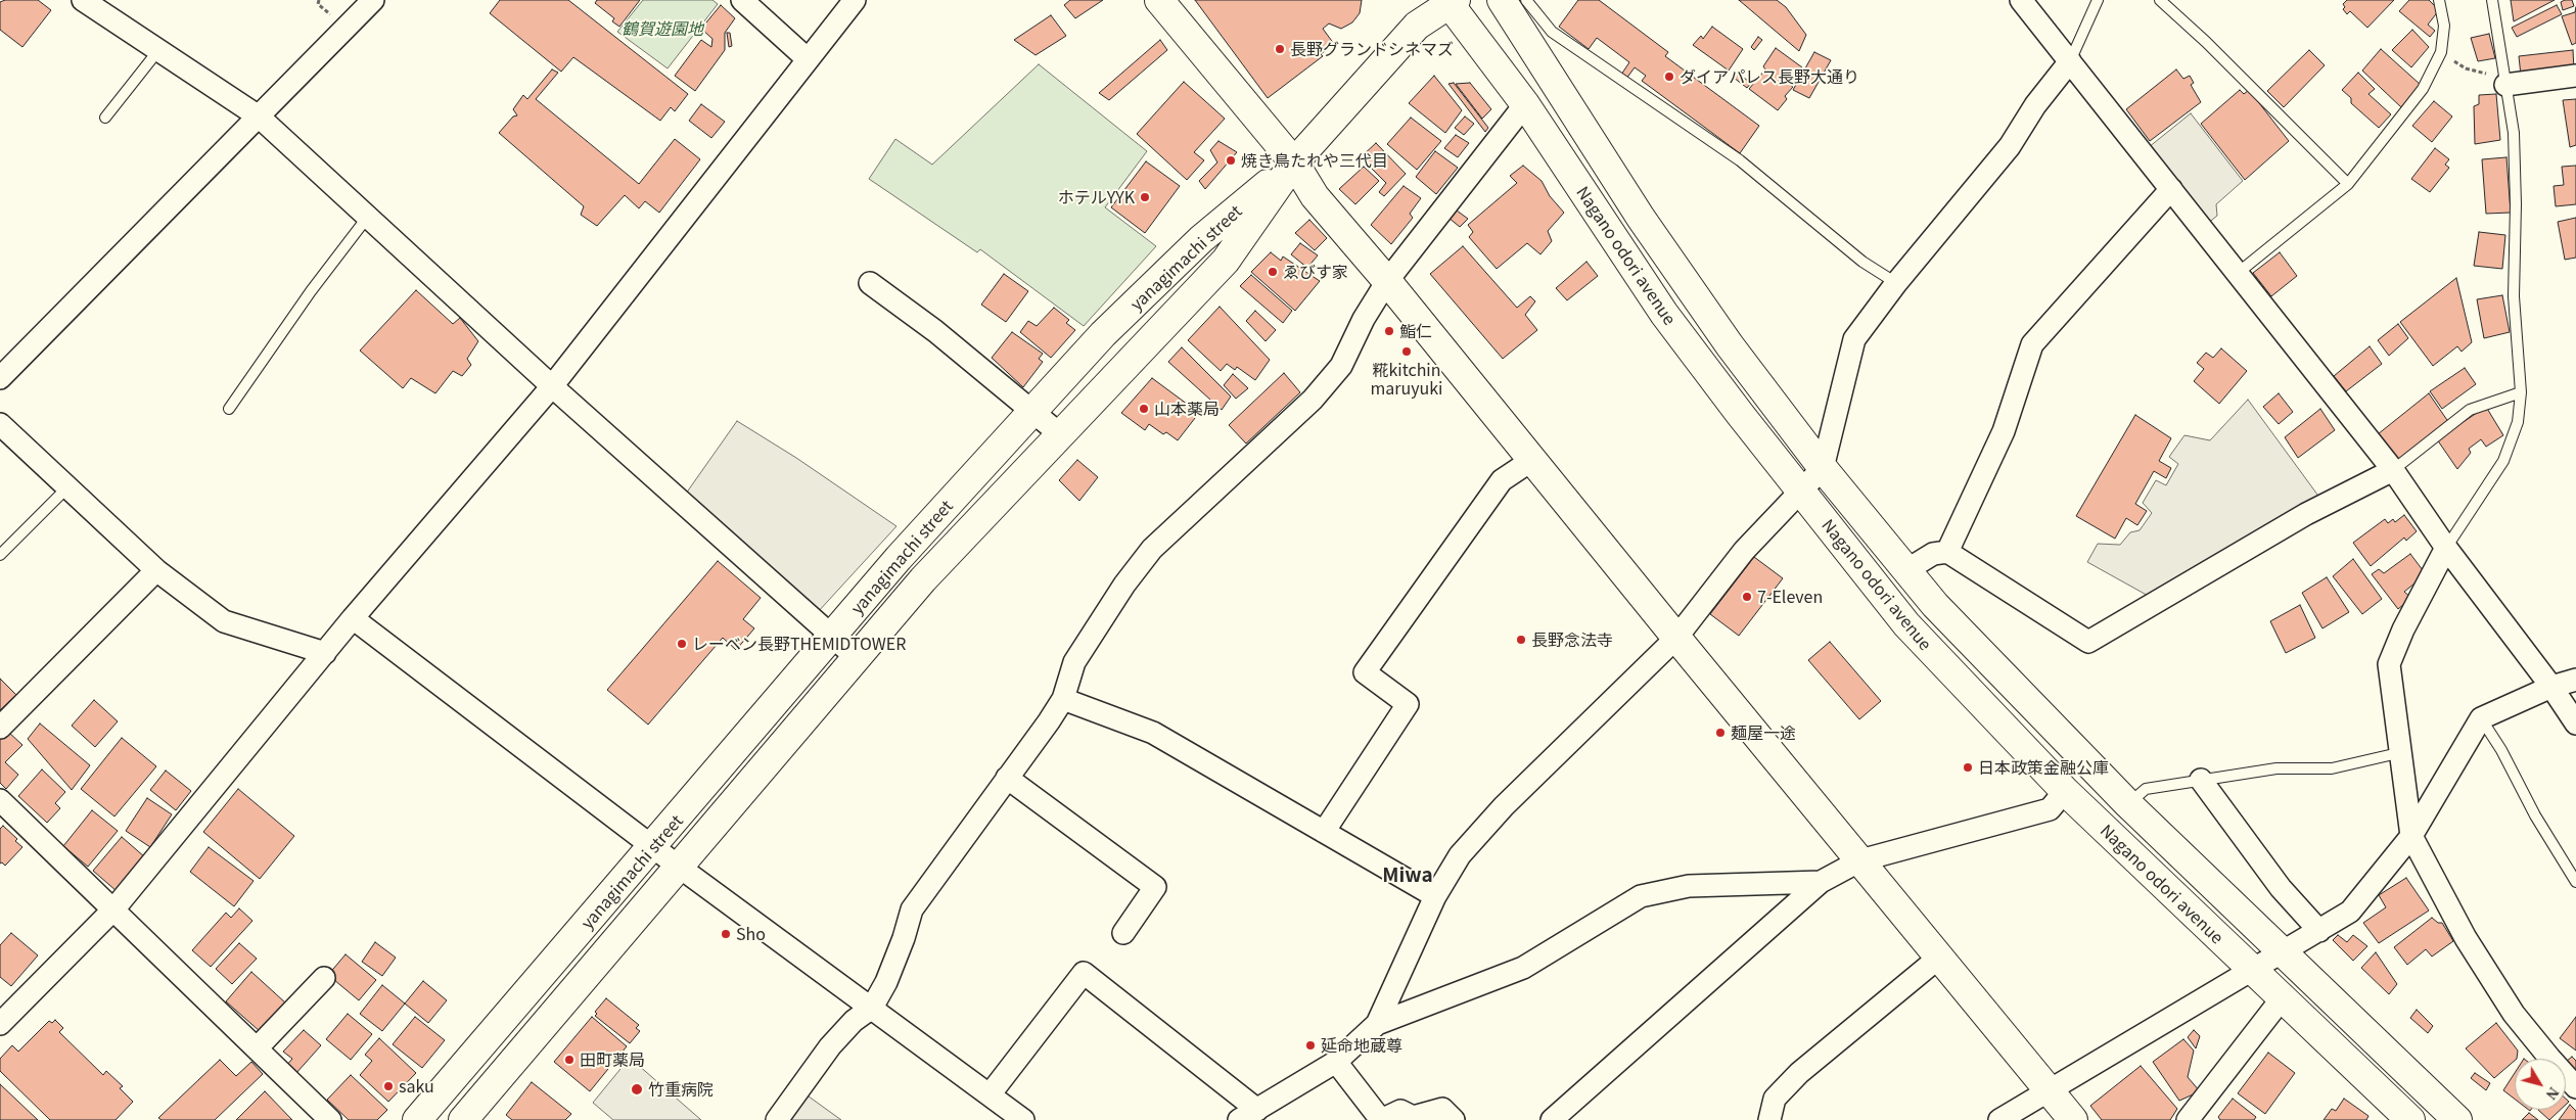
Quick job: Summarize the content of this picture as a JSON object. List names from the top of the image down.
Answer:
{
  "streets": {
    "main road": ["Nagano odori avenue", "yanagimachi street"]
  },
  "crossings": [
    ["Nagano odori avenue", "yanagimachi street"]
  ],
  "districts": ["Miwa"],
  "parks": ["鶴賀遊園地"],
  "places": [
    "長野グランドシネマズ",
    "ダイアパレス長野大通り",
    "焼き鳥たれや三代目",
    "ホテルYYK",
    "ゑびす家",
    "鮨仁",
    "糀kitchin maruyuki",
    "山本薬局",
    "7-Eleven",
    "長野念法寺",
    "レーベン長野THEMIDTOWER",
    "麺屋一途",
    "日本政策金融公庫",
    "Sho",
    "延命地蔵尊",
    "田町薬局",
    "saku",
    "竹重病院"
  ],
  "north": "bottom right"
}
